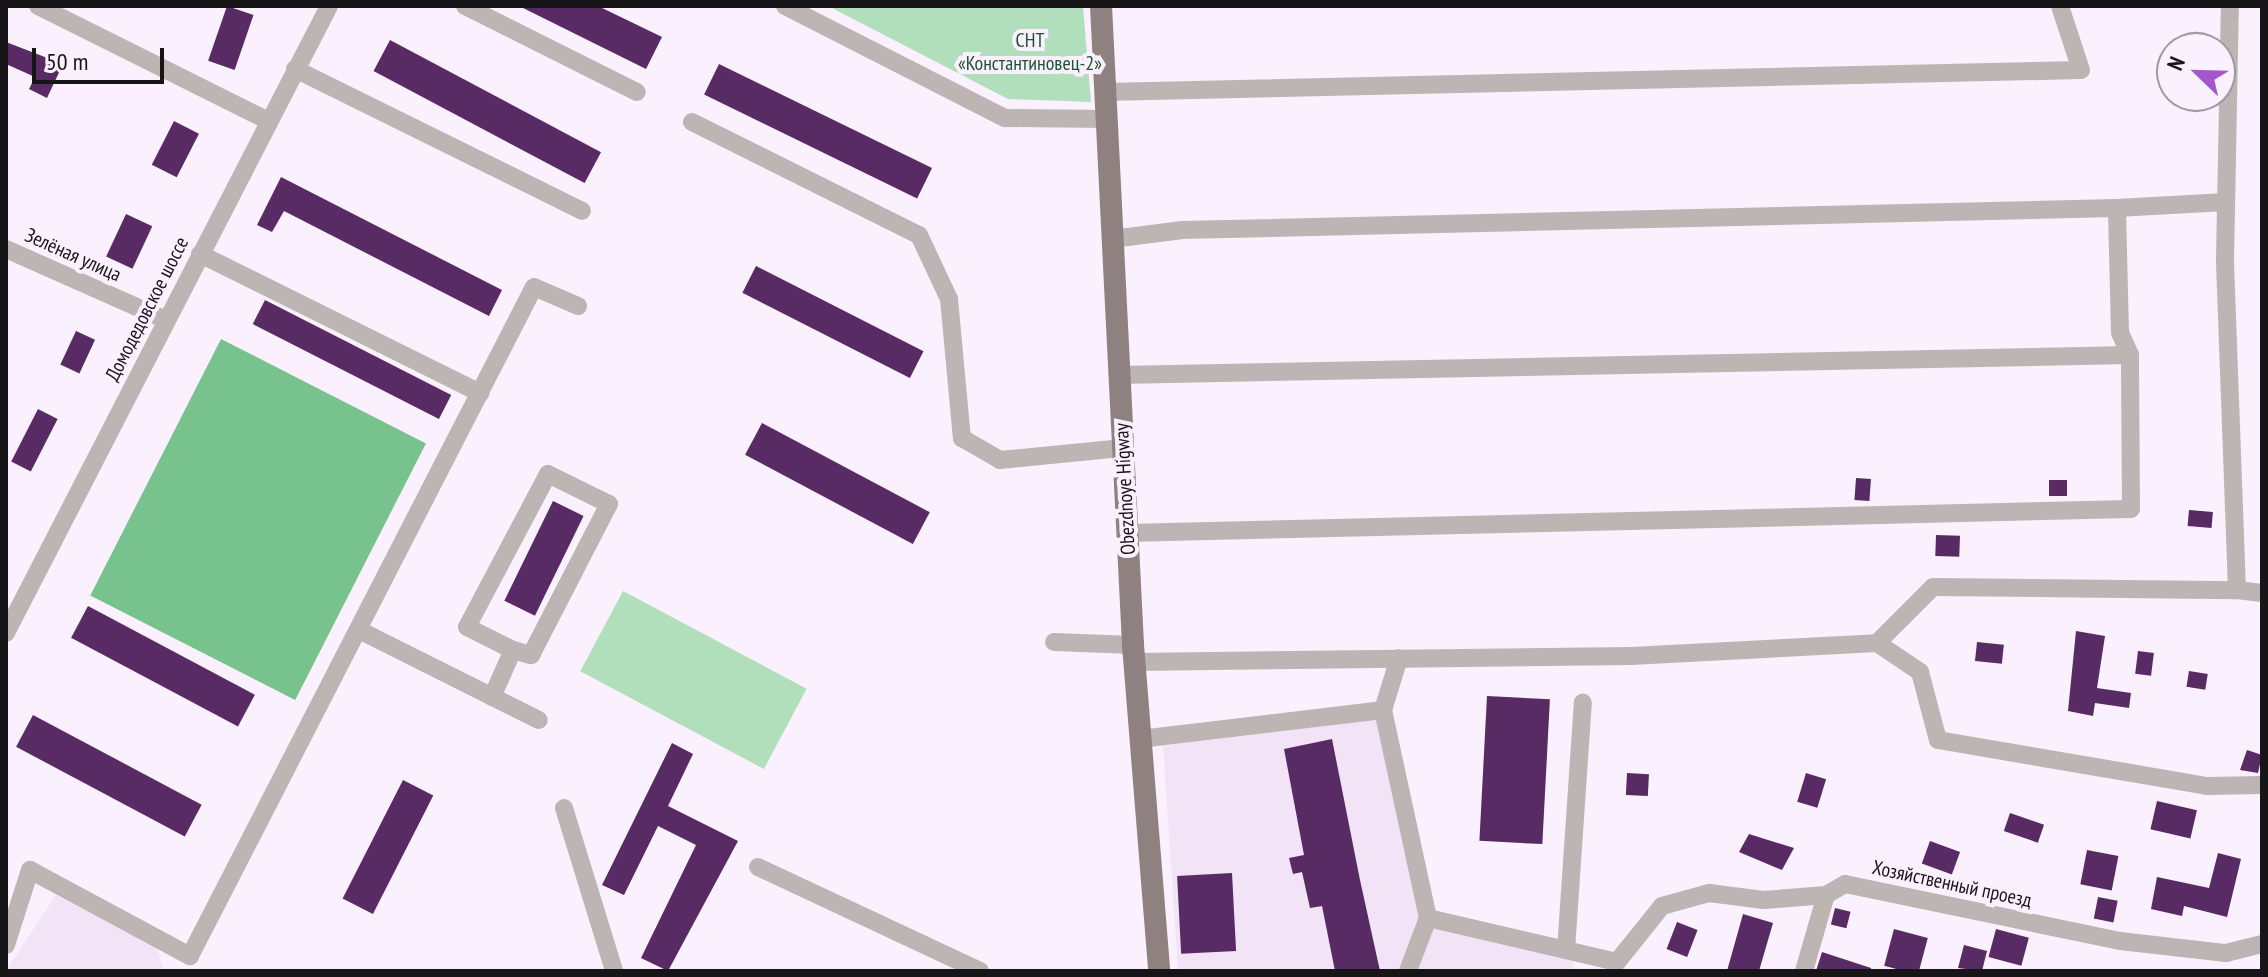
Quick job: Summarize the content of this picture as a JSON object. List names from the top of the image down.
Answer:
{
  "streets": {
    "main road": ["Obezdnoye Higway"],
    "street": ["Зелёная улица", "Домодедовское шоссе", "Хозяйственный проезд"]
  },
  "crossings": [
    ["Зелёная улица", "Домодедовское шоссе"]
  ],
  "parks": ["СНТ «Константиновец-2»"],
  "scale_bar": "50 m",
  "north": "top left"
}
